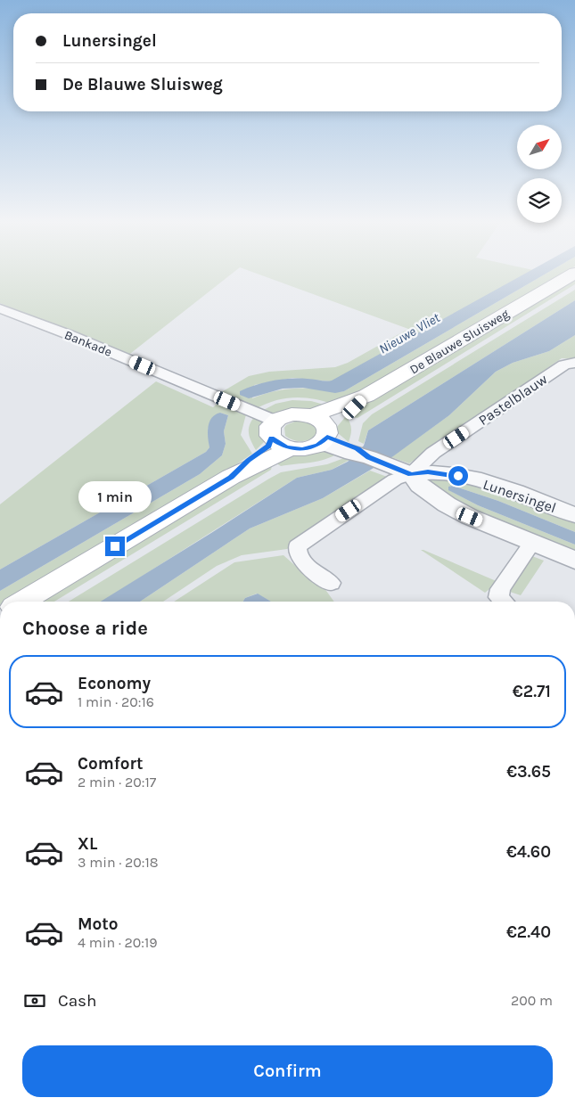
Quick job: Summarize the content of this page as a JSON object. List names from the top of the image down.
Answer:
{
  "streets": {
    "main road": ["De Blauwe Sluisweg"],
    "street": ["Bankade", "Pastelblauw", "Lunersingel"]
  },
  "crossings": [
    ["De Blauwe Sluisweg", "Lunersingel"],
    ["Pastelblauw", "Lunersingel"]
  ],
  "water": ["Nieuwe Vliet"],
  "north": "top right",
  "page": {
    "banner": ["Lunersingel", "De Blauwe Sluisweg"],
    "bubble": "1 min",
    "heading": "Choose a ride",
    "list": [
      {
        "name": "Economy",
        "note": "1 min · 20:16",
        "value": "€2.71"
      },
      {
        "name": "Comfort",
        "note": "2 min · 20:17",
        "value": "€3.65"
      },
      {
        "name": "XL",
        "note": "3 min · 20:18",
        "value": "€4.60"
      },
      {
        "name": "Moto",
        "note": "4 min · 20:19",
        "value": "€2.40"
      }
    ],
    "pay": ["Cash", "200 m"],
    "buttons": "Confirm"
  }
}
